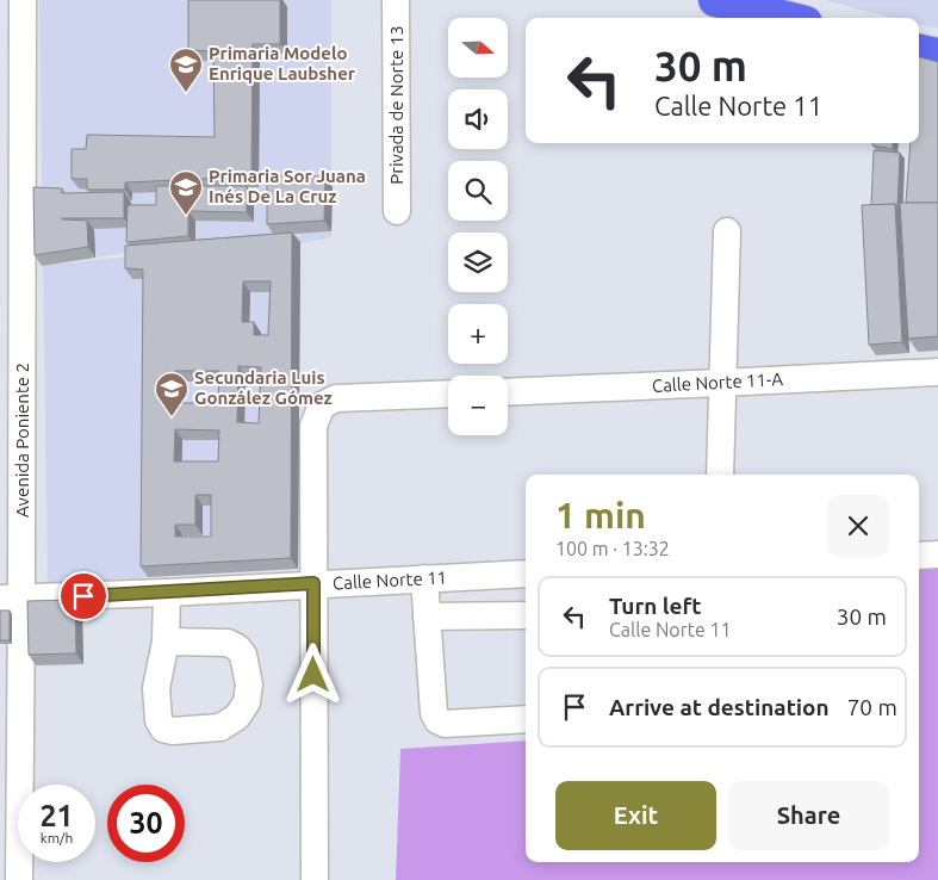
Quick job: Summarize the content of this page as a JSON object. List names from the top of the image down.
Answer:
{
  "streets": {
    "street": [
      "Privada de Norte 13",
      "Calle Norte 11-A",
      "Avenida Poniente 2",
      "Calle Norte 11"
    ]
  },
  "crossings": [
    ["Avenida Poniente 2", "Calle Norte 11"]
  ],
  "places": {
    "school or university": ["Primaria Modelo Enrique Laubsher", "Primaria Sor Juana Inés De La Cruz", "Secundaria Luis González Gómez"]
  },
  "north": "right",
  "page": {
    "map_buttons": ["+", "−"],
    "turn": ["30 m", "Calle Norte 11"],
    "heading": ["1 min", "100 m · 13:32"],
    "list": [
      {
        "name": "Turn left",
        "note": "Calle Norte 11",
        "value": "30 m"
      },
      {
        "name": "Arrive at destination",
        "value": "70 m"
      }
    ],
    "buttons": ["Exit", "Share"],
    "speed": "21 km/h",
    "limit": "30"
  }
}
